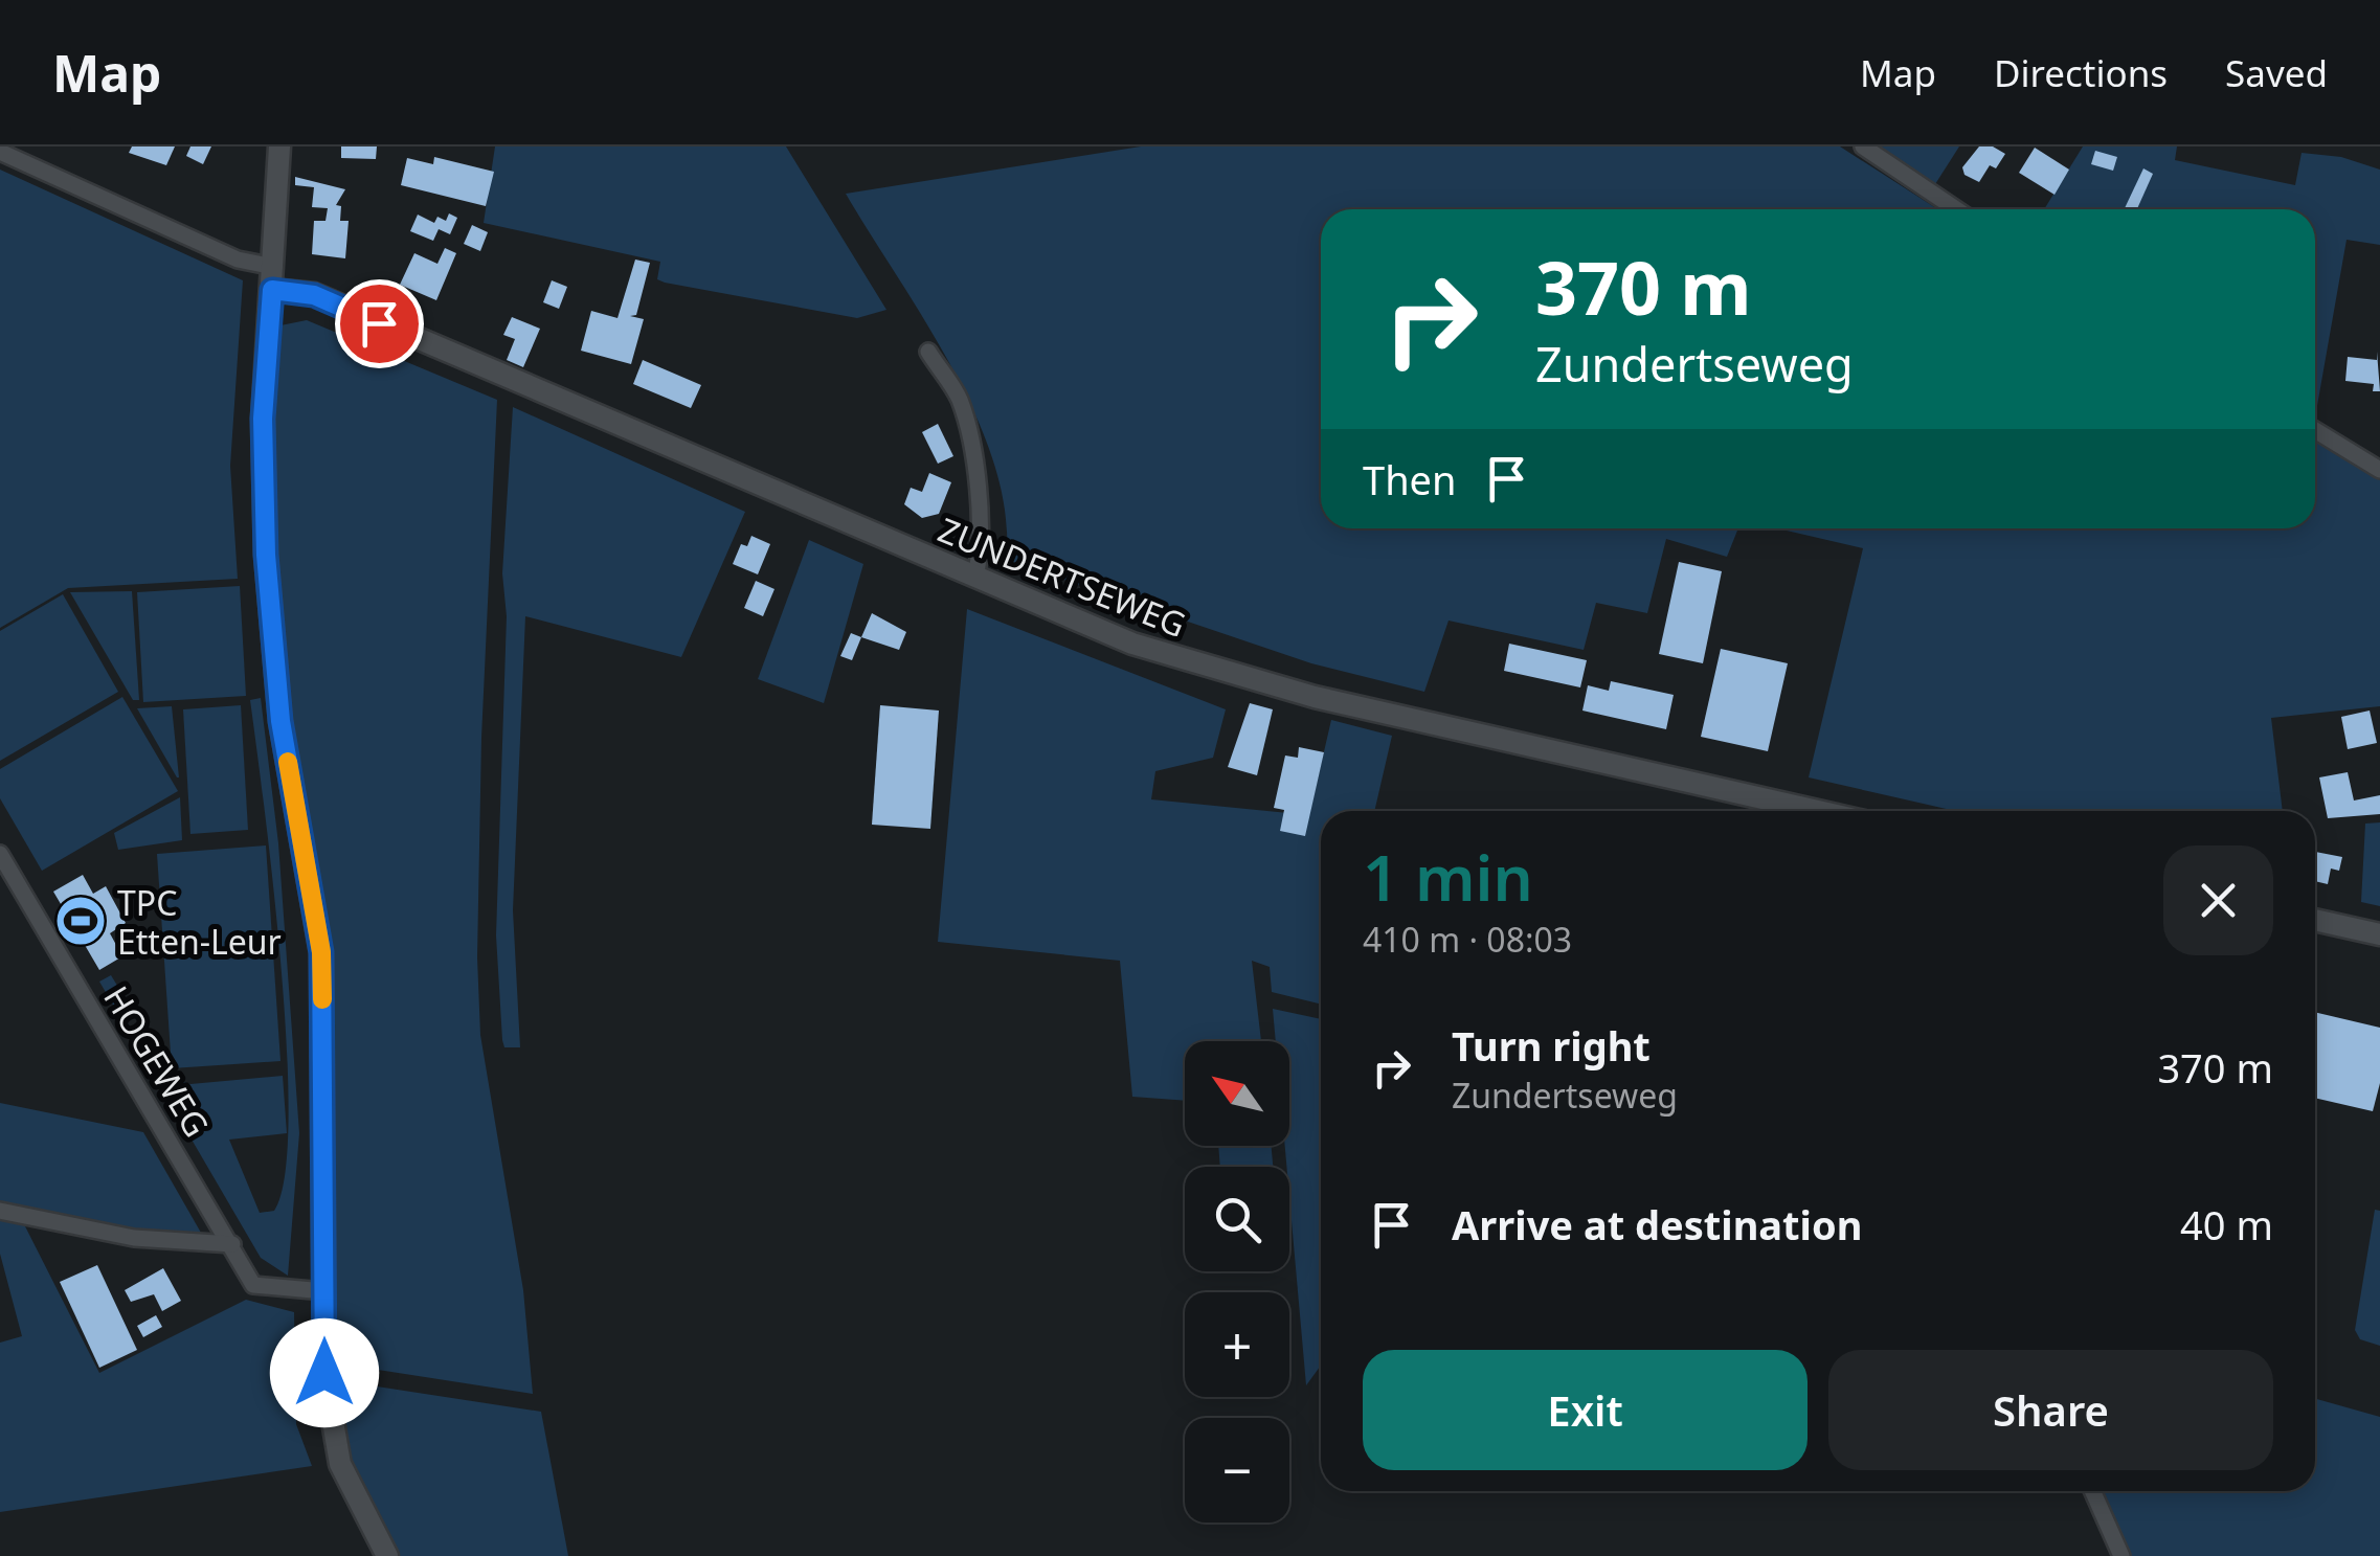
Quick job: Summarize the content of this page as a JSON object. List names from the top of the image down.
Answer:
{
  "streets": {
    "street": ["ZUNDERTSEWEG", "HOGEWEG"]
  },
  "places": {
    "sports": ["TPC Etten-Leur"]
  },
  "north": "top left",
  "page": {
    "header": "Map",
    "nav": ["Map", "Directions", "Saved"],
    "turn": ["370 m", "Zundertseweg"],
    "then": "Then",
    "heading": ["1 min", "410 m · 08:03"],
    "list": [
      {
        "name": "Turn right",
        "note": "Zundertseweg",
        "value": "370 m"
      },
      {
        "name": "Arrive at destination",
        "value": "40 m"
      }
    ],
    "map_buttons": ["+", "−"],
    "buttons": ["Exit", "Share"]
  }
}
